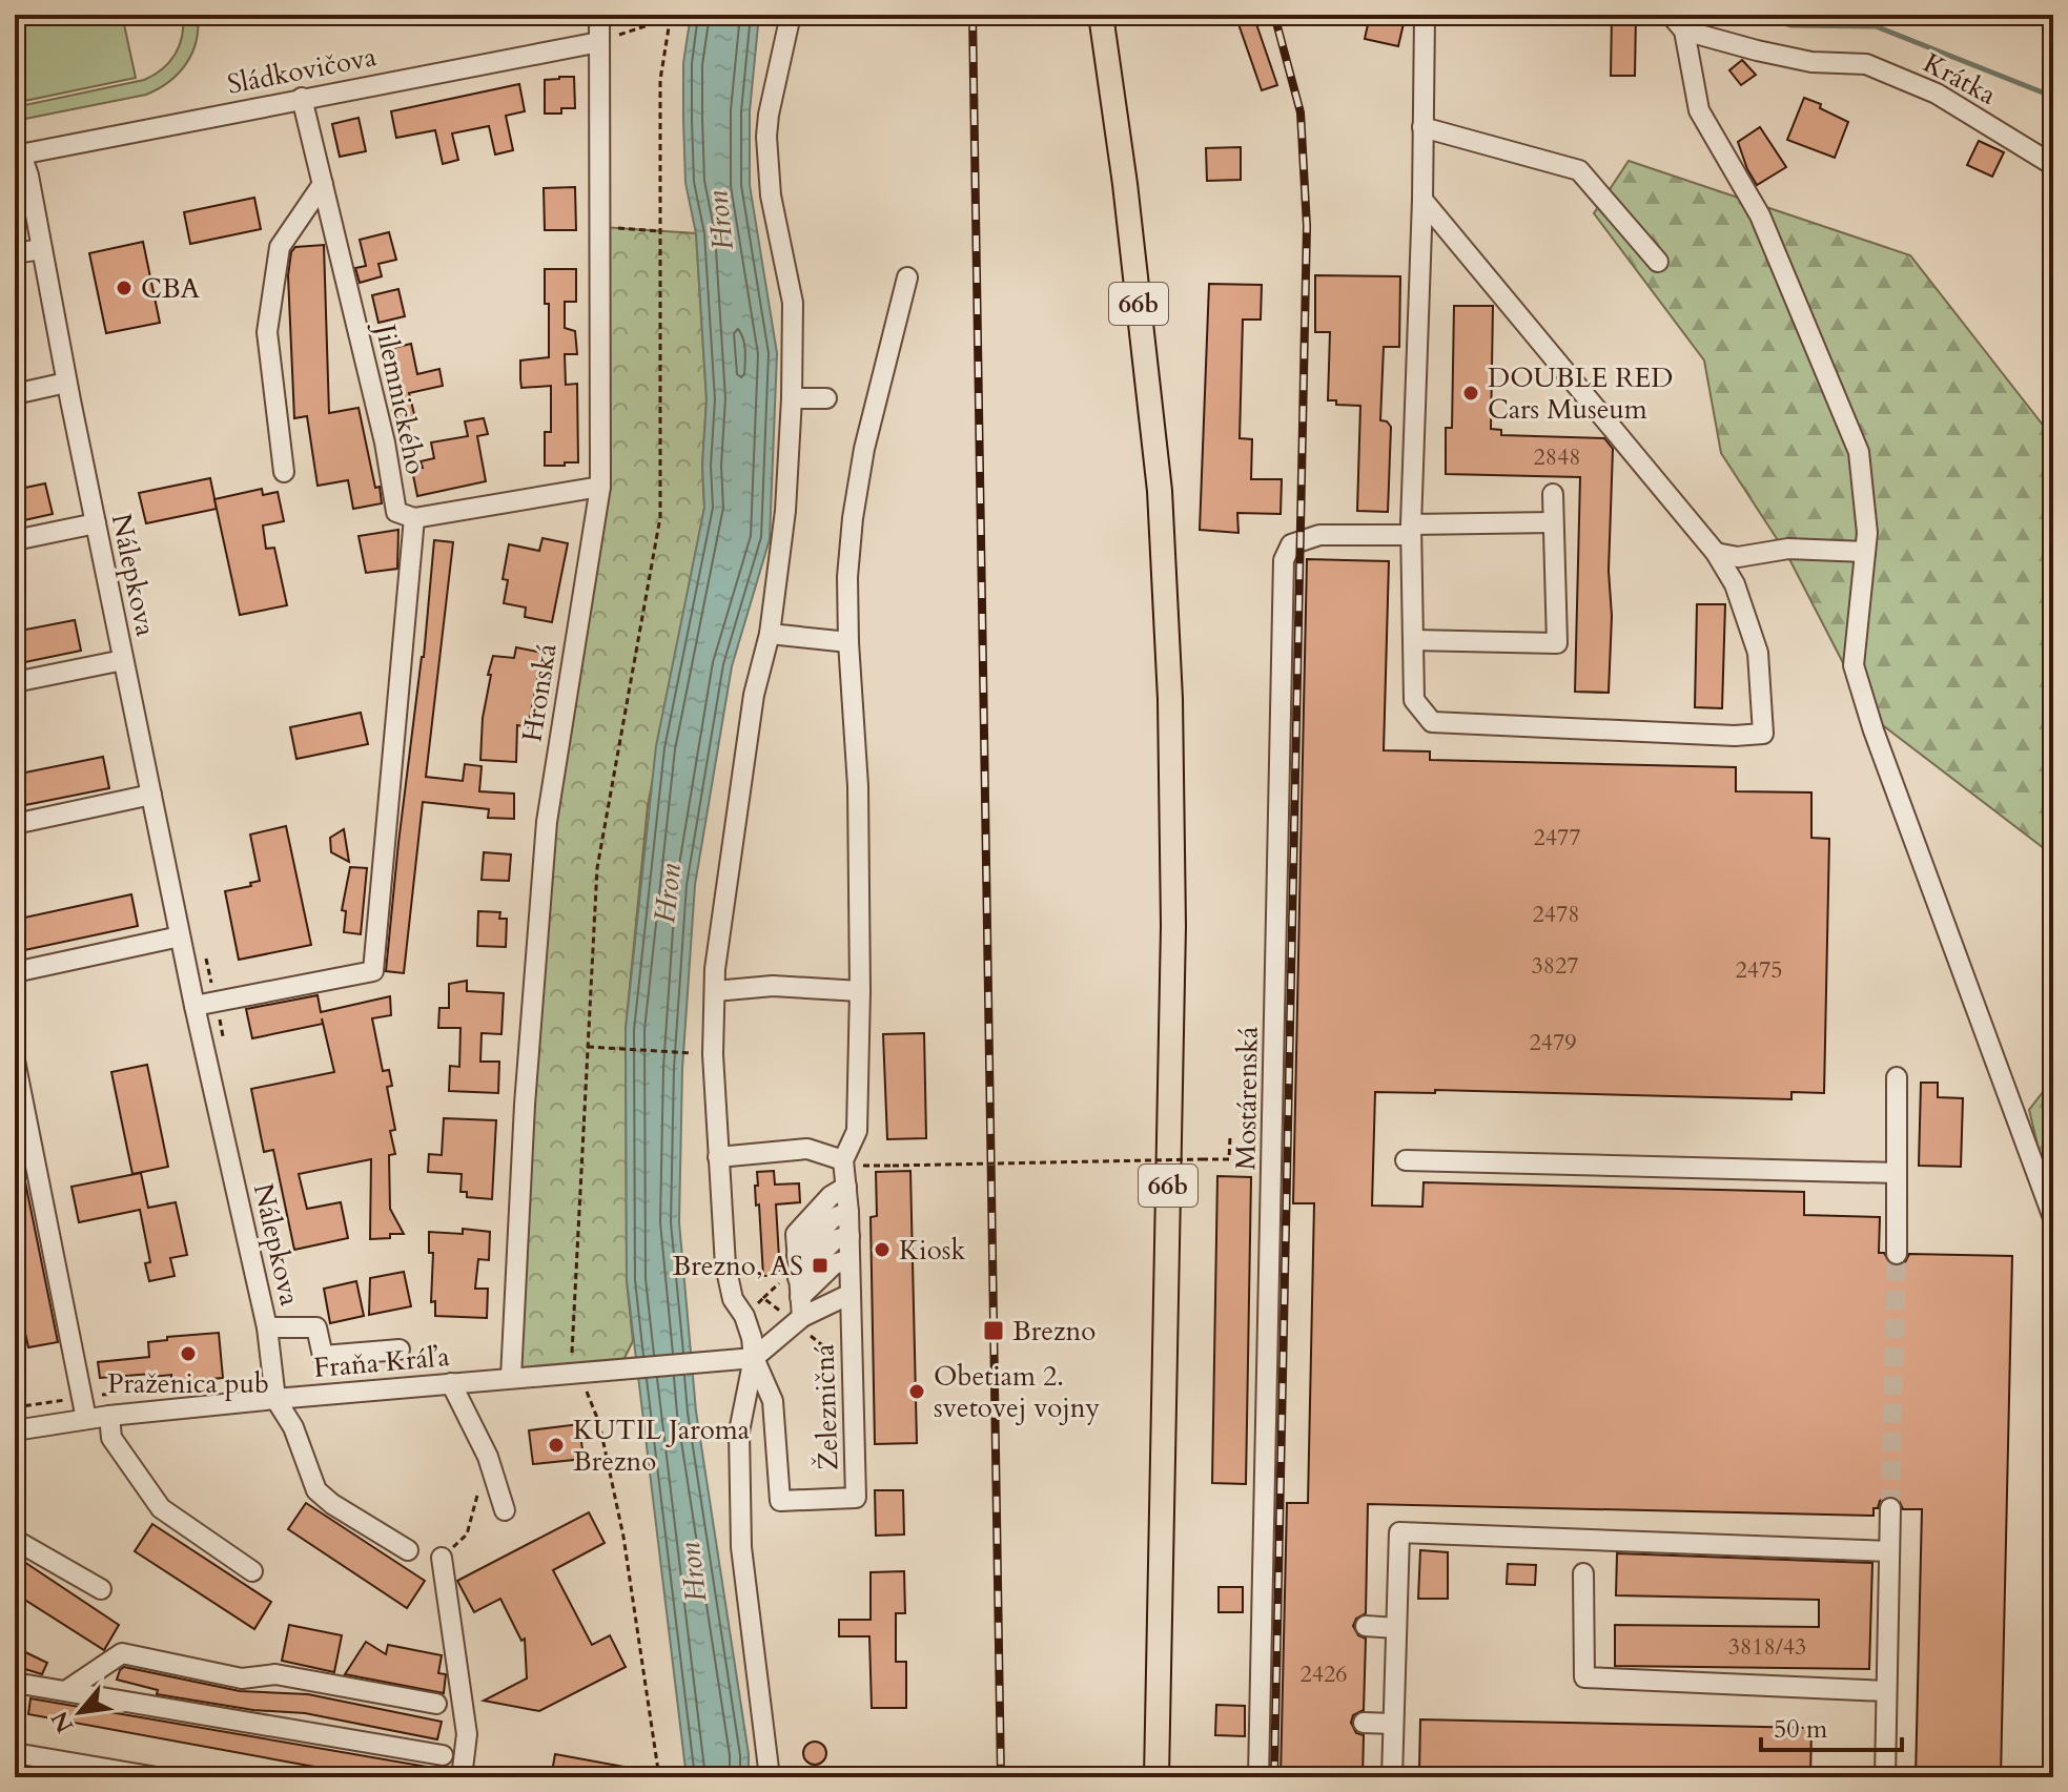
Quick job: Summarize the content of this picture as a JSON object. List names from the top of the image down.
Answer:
{
  "streets": {
    "main road": ["66b"],
    "street": [
      "Sládkovičova",
      "Krátka",
      "Jilemnického",
      "Nálepkova",
      "Hronská",
      "Mostárenská",
      "Fraňa Kráľa",
      "Železničná"
    ]
  },
  "crossings": [
    ["Sládkovičova", "Jilemnického"],
    ["Sládkovičova", "Nálepkova"],
    ["Sládkovičova", "Hronská"],
    ["Nálepkova", "Fraňa Kráľa"],
    ["Hronská", "Fraňa Kráľa"],
    ["Fraňa Kráľa", "Železničná"]
  ],
  "water": ["Hron"],
  "places": {
    "other": [
      "CBA",
      "DOUBLE RED Cars Museum",
      "Kiosk",
      "Praženica pub",
      "Obetiam 2. svetovej vojny",
      "KUTIL Jaroma Brezno"
    ],
    "transit": ["Brezno, AS", "Brezno"]
  },
  "house_numbers": [
    "2848",
    "2477",
    "2478",
    "3827",
    "2475",
    "2479",
    "3818/43",
    "2426"
  ],
  "scale_bar": "50 m",
  "north": "bottom left"
}
